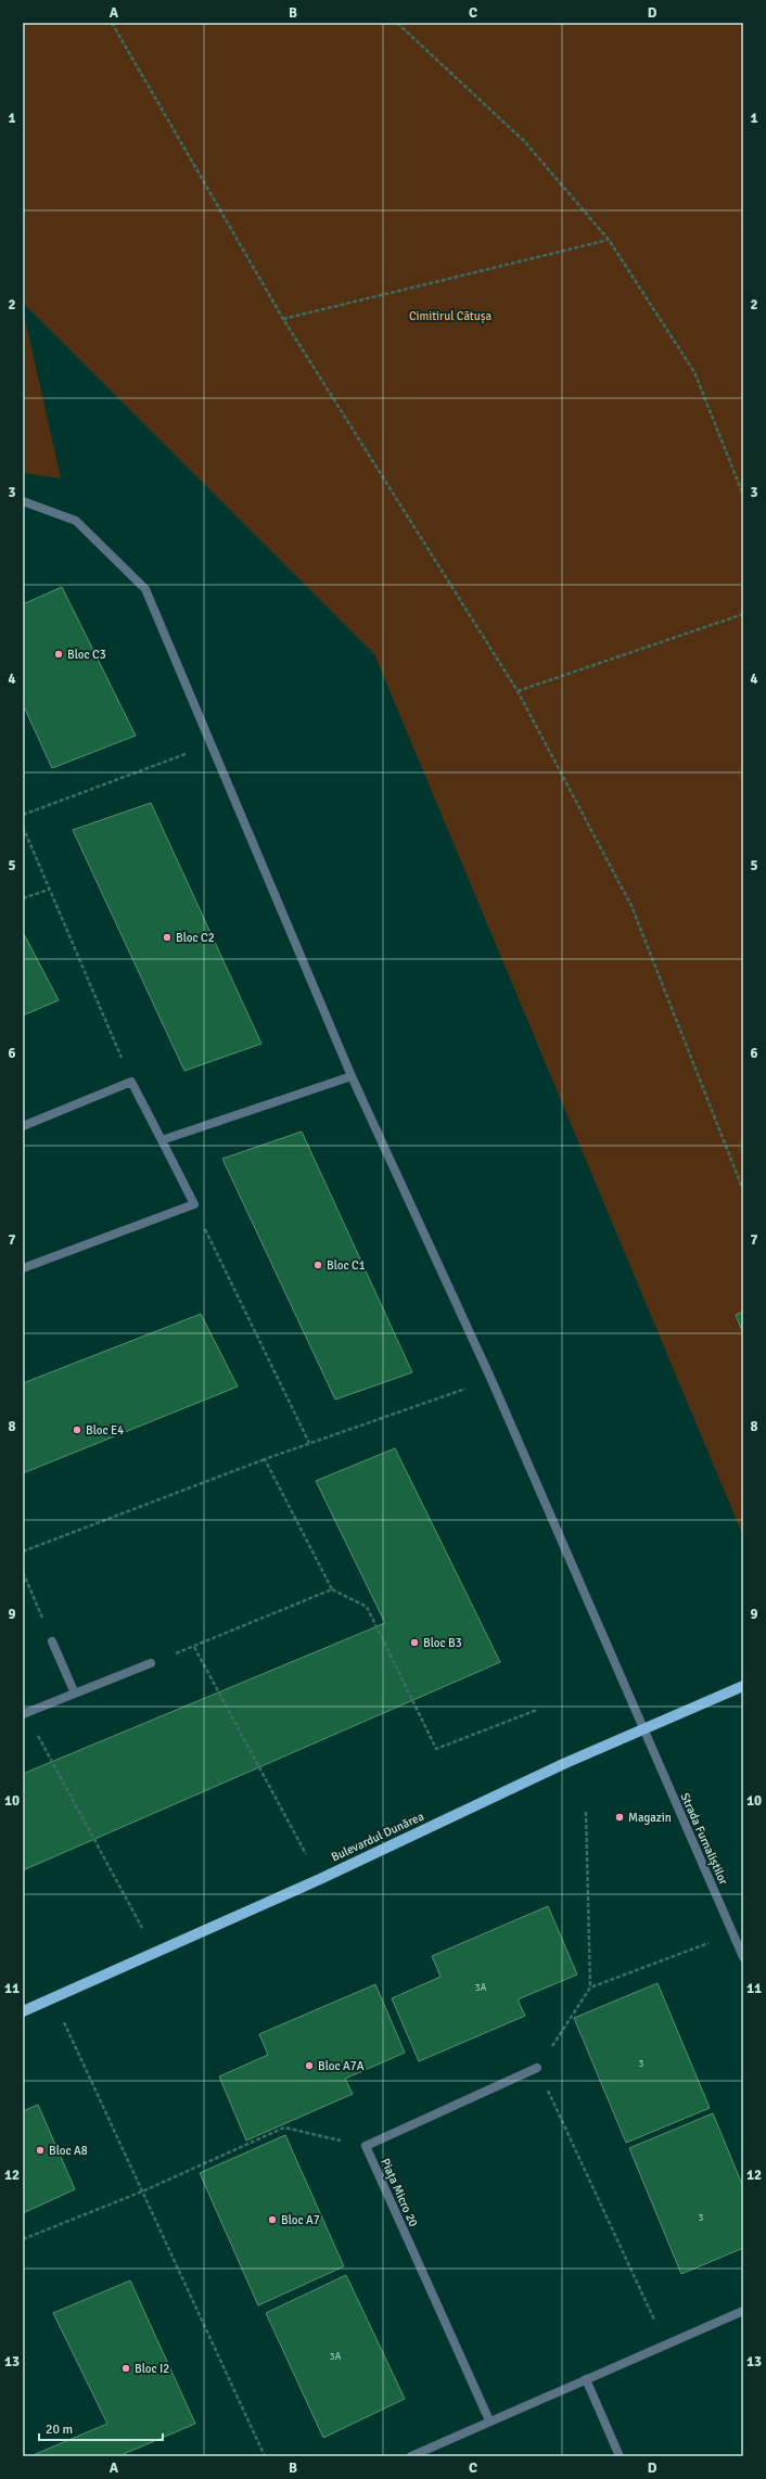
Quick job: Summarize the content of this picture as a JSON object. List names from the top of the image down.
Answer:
{
  "streets": {
    "main road": ["Bulevardul Dunărea"],
    "street": ["Strada Furnaliștilor", "Piața Micro 20"]
  },
  "crossings": [
    ["Bulevardul Dunărea", "Strada Furnaliștilor"]
  ],
  "parks": ["Cimitirul Cătușa"],
  "places": [
    "Bloc C3",
    "Bloc C2",
    "Bloc C1",
    "Bloc E4",
    "Bloc B3",
    "Magazin",
    "Bloc A7A",
    "Bloc A8",
    "Bloc A7",
    "Bloc I2"
  ],
  "house_numbers": [
    "3A",
    "3",
    "3",
    "3A"
  ],
  "scale_bar": "20 m",
  "grid": {
    "columns": [
      "A",
      "B",
      "C",
      "D"
    ],
    "rows": [
      "1",
      "2",
      "3",
      "4",
      "5",
      "6",
      "7",
      "8",
      "9",
      "10",
      "11",
      "12",
      "13"
    ]
  }
}
